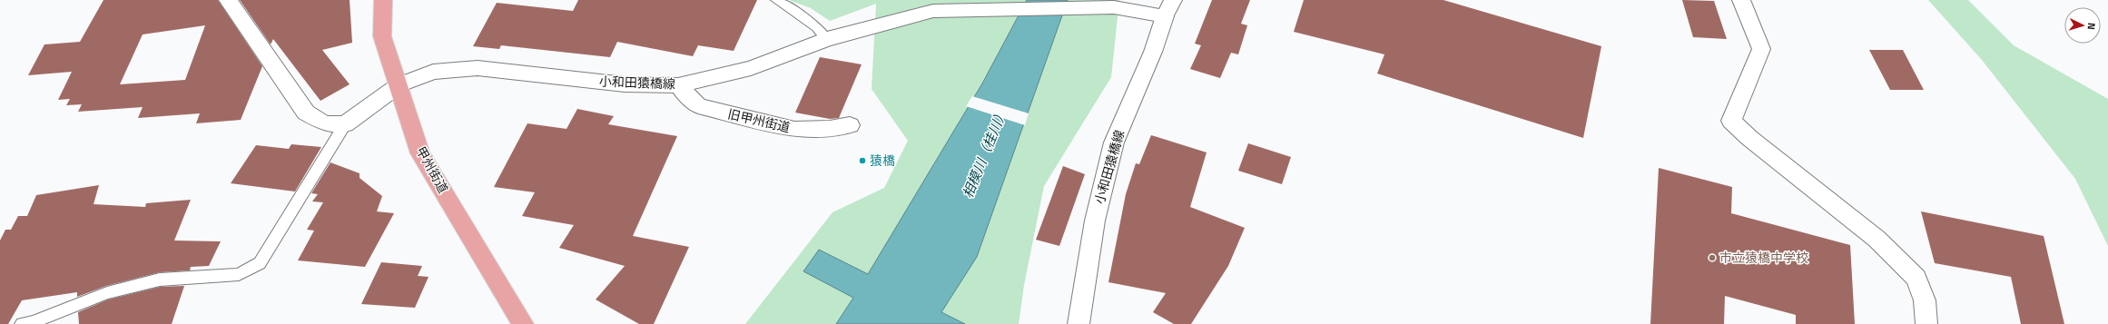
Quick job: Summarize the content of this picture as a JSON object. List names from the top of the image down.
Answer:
{
  "streets": {
    "highway": ["甲州街道"],
    "street": ["小和田猿橋線", "旧甲州街道"]
  },
  "crossings": [
    ["小和田猿橋線", "旧甲州街道"],
    ["小和田猿橋線", "甲州街道"]
  ],
  "water": ["相模川（桂川）"],
  "places": ["猿橋", "市立猿橋中学校"],
  "north": "right"
}
